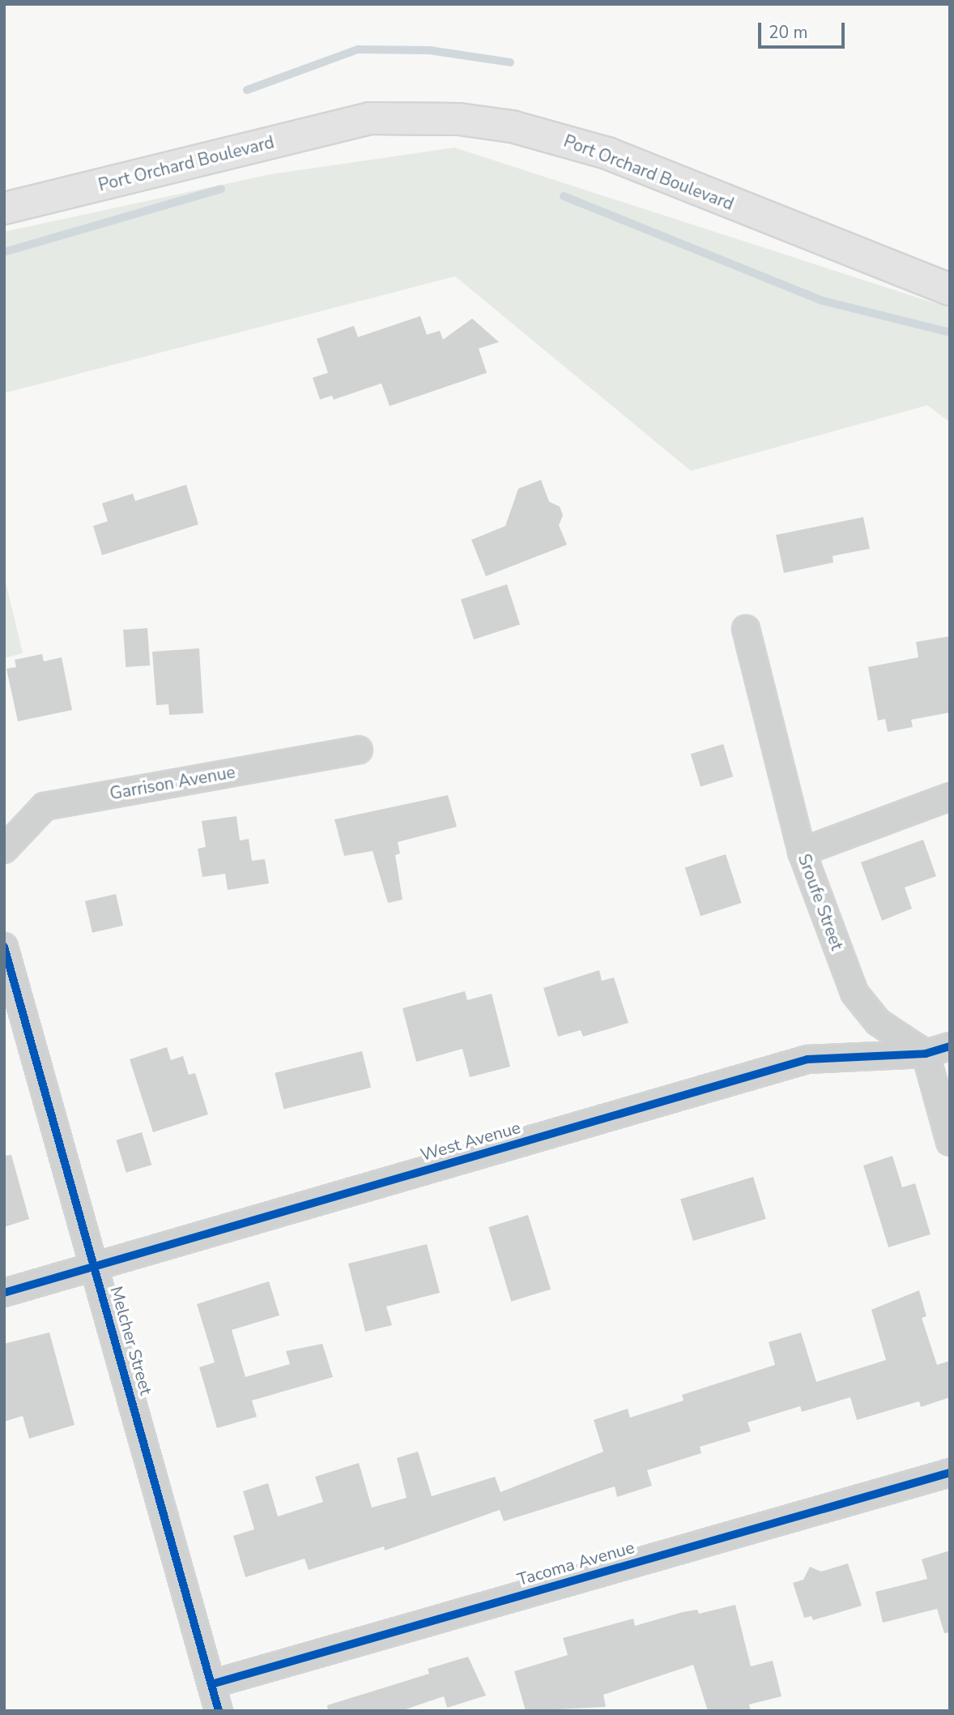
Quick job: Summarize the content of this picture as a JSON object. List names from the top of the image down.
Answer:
{
  "streets": {
    "main road": ["Port Orchard Boulevard"],
    "street": [
      "Garrison Avenue",
      "Sroufe Street",
      "West Avenue",
      "Melcher Street",
      "Tacoma Avenue"
    ]
  },
  "crossings": [
    ["Sroufe Street", "West Avenue"],
    ["West Avenue", "Melcher Street"],
    ["Melcher Street", "Tacoma Avenue"]
  ],
  "scale_bar": "20 m"
}
